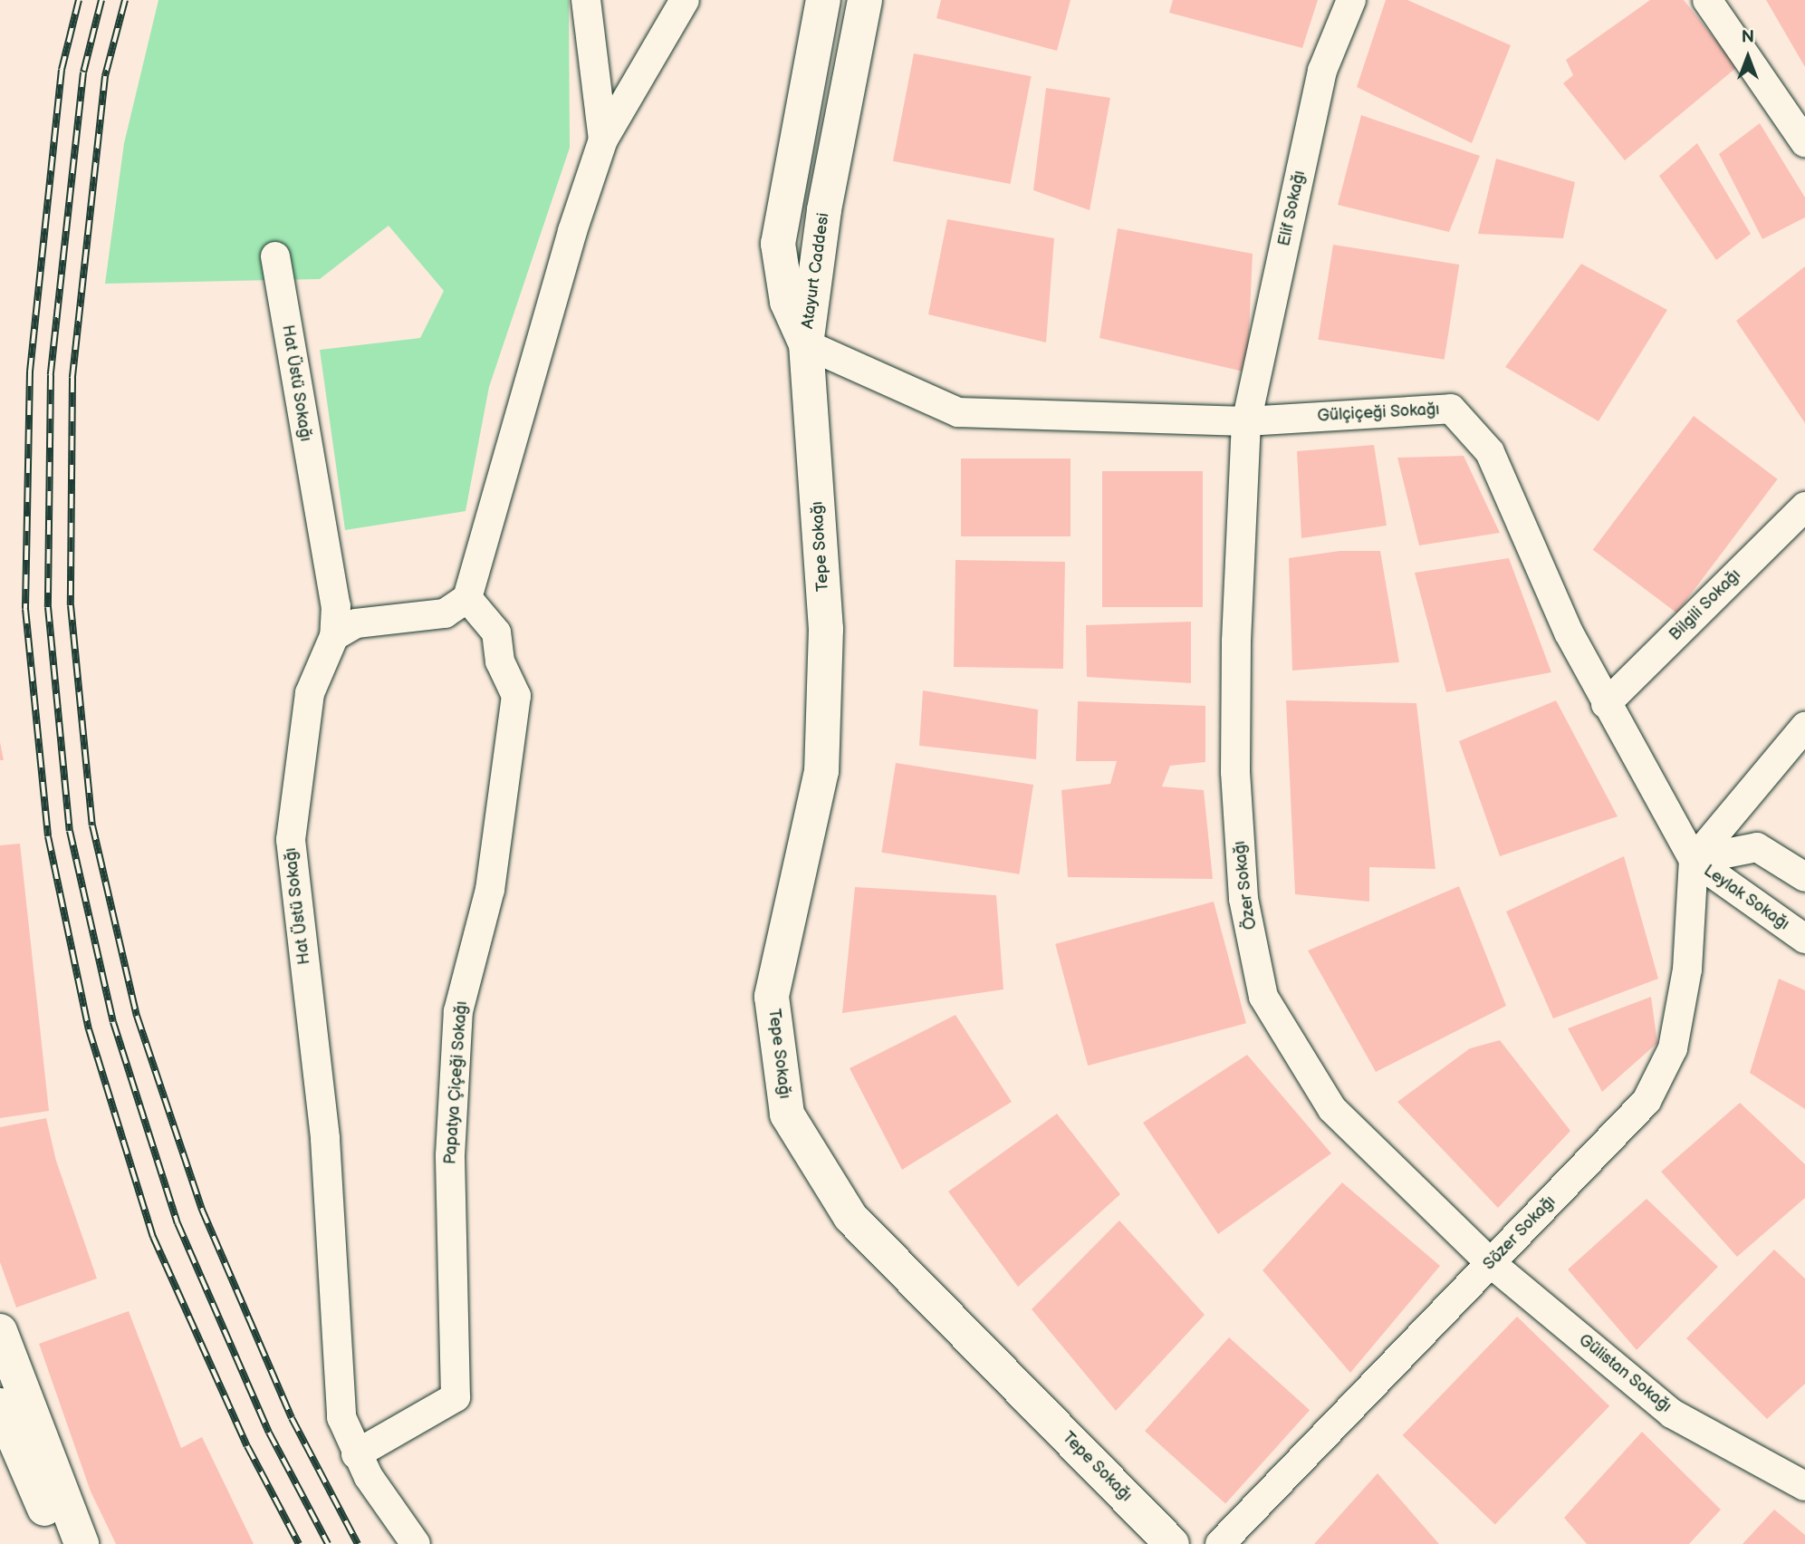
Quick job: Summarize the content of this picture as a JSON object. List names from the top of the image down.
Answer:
{
  "streets": {
    "main road": ["Atayurt Caddesi", "Tepe Sokağı"],
    "street": [
      "Elif Sokağı",
      "Hat Üstü Sokağı",
      "Gülçiçeği Sokağı",
      "Bilgili Sokağı",
      "Özer Sokağı",
      "Leylak Sokağı",
      "Papatya Çiçeği Sokağı",
      "Sözer Sokağı",
      "Gülistan Sokağı"
    ]
  },
  "crossings": [
    ["Elif Sokağı", "Gülçiçeği Sokağı"],
    ["Elif Sokağı", "Özer Sokağı"],
    ["Atayurt Caddesi", "Gülçiçeği Sokağı"],
    ["Atayurt Caddesi", "Tepe Sokağı"],
    ["Hat Üstü Sokağı", "Papatya Çiçeği Sokağı"],
    ["Gülçiçeği Sokağı", "Tepe Sokağı"],
    ["Gülçiçeği Sokağı", "Bilgili Sokağı"],
    ["Gülçiçeği Sokağı", "Özer Sokağı"],
    ["Gülçiçeği Sokağı", "Leylak Sokağı"],
    ["Gülçiçeği Sokağı", "Sözer Sokağı"],
    ["Özer Sokağı", "Sözer Sokağı"],
    ["Özer Sokağı", "Gülistan Sokağı"],
    ["Leylak Sokağı", "Sözer Sokağı"],
    ["Sözer Sokağı", "Gülistan Sokağı"]
  ],
  "north": "top"
}
